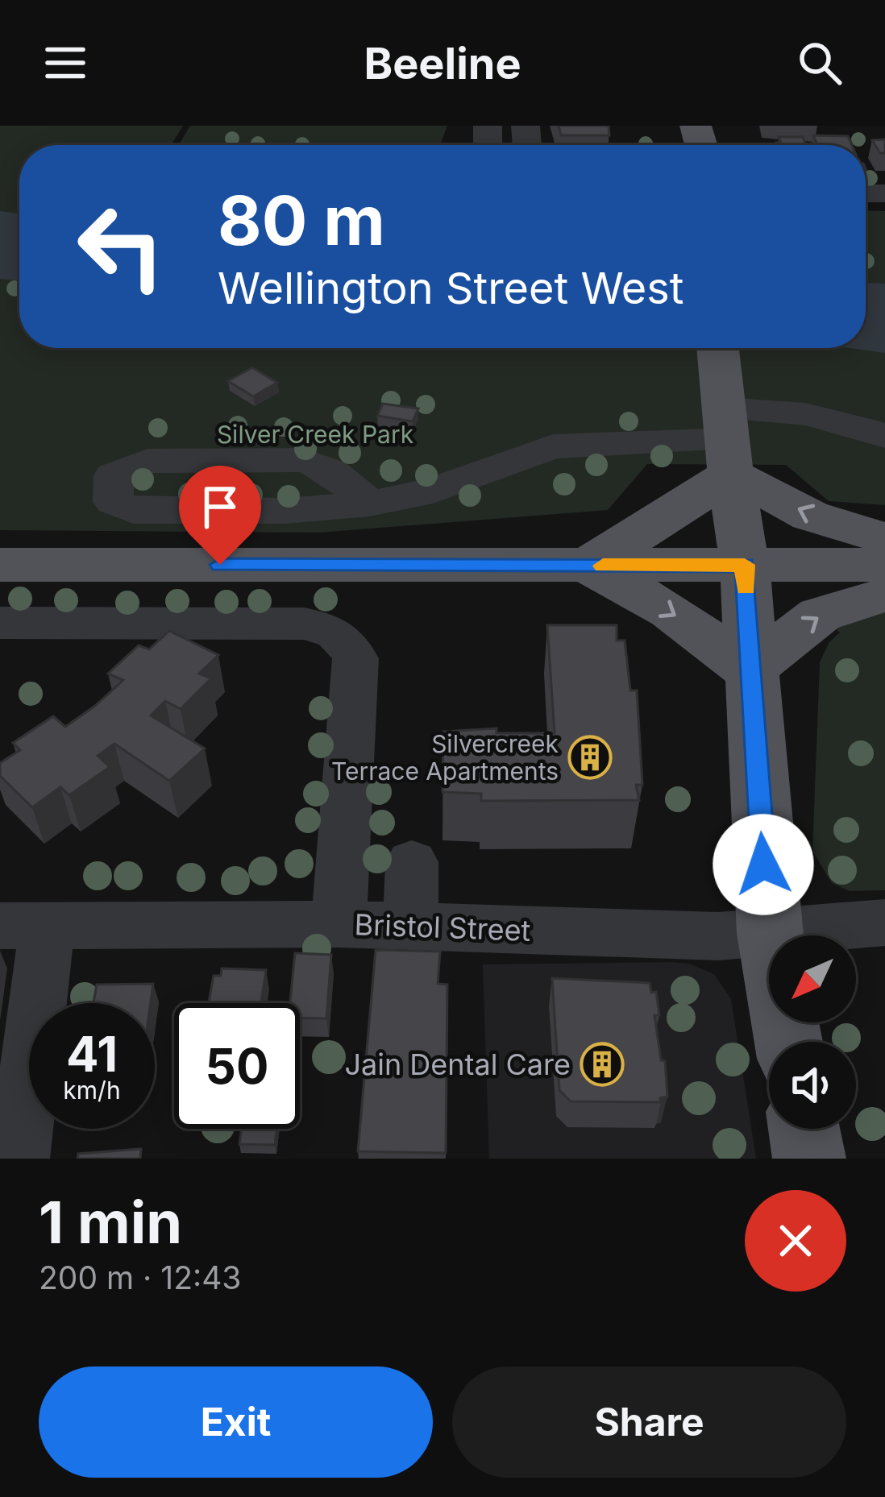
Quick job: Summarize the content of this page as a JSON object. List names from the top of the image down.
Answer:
{
  "streets": {
    "street": ["Bristol Street"]
  },
  "parks": ["Silver Creek Park"],
  "places": {
    "building": ["Silvercreek Terrace Apartments", "Jain Dental Care"]
  },
  "north": "bottom left",
  "page": {
    "header": "Beeline",
    "turn": ["80 m", "Wellington Street West"],
    "speed": "41 km/h",
    "limit": "50",
    "heading": ["1 min", "200 m · 12:43"],
    "buttons": ["Exit", "Share"]
  }
}
